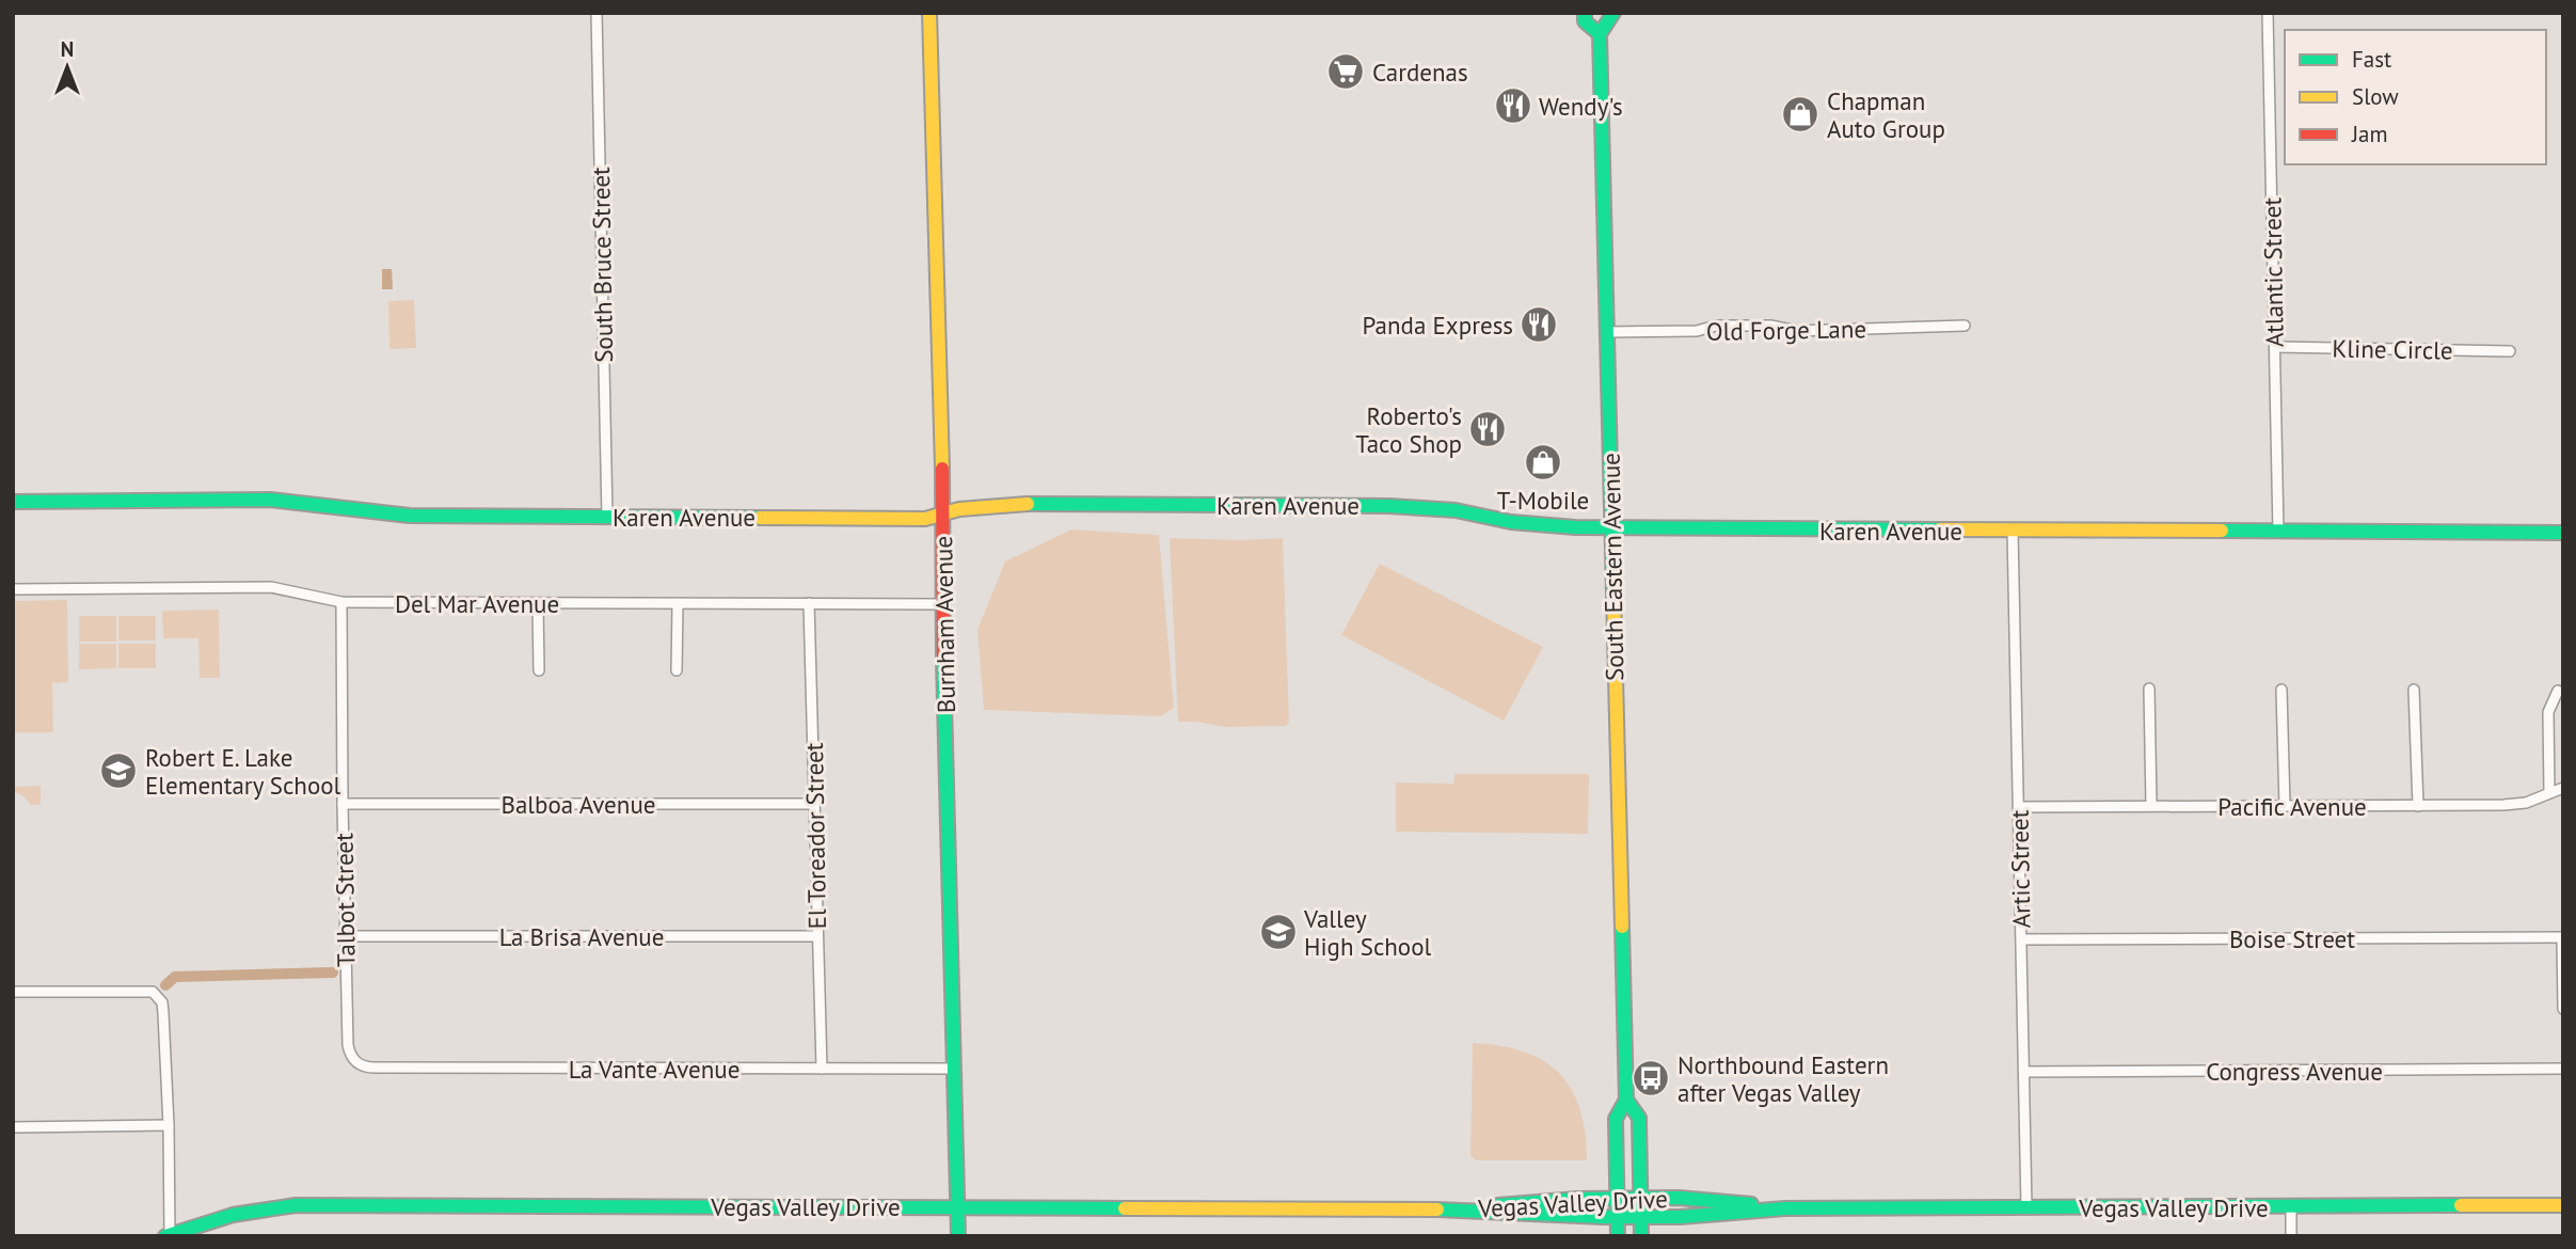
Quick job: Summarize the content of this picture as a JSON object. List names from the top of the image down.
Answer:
{
  "streets": {
    "street": [
      "South Bruce Street",
      "Atlantic Street",
      "Old Forge Lane",
      "Kline Circle",
      "Karen Avenue",
      "South Eastern Avenue",
      "Del Mar Avenue",
      "Burnham Avenue",
      "Balboa Avenue",
      "Pacific Avenue",
      "El Toreador Street",
      "Artic Street",
      "Talbot Street",
      "La Brisa Avenue",
      "Boise Street",
      "La Vante Avenue",
      "Congress Avenue",
      "Vegas Valley Drive"
    ]
  },
  "crossings": [
    ["South Bruce Street", "Karen Avenue"],
    ["Atlantic Street", "Kline Circle"],
    ["Atlantic Street", "Karen Avenue"],
    ["Old Forge Lane", "South Eastern Avenue"],
    ["Karen Avenue", "South Eastern Avenue"],
    ["Karen Avenue", "Burnham Avenue"],
    ["Karen Avenue", "Artic Street"],
    ["South Eastern Avenue", "Vegas Valley Drive"],
    ["Del Mar Avenue", "Burnham Avenue"],
    ["Del Mar Avenue", "El Toreador Street"],
    ["Del Mar Avenue", "Talbot Street"],
    ["Burnham Avenue", "La Vante Avenue"],
    ["Burnham Avenue", "Vegas Valley Drive"],
    ["Balboa Avenue", "El Toreador Street"],
    ["Balboa Avenue", "Talbot Street"],
    ["Pacific Avenue", "Artic Street"],
    ["El Toreador Street", "La Brisa Avenue"],
    ["El Toreador Street", "La Vante Avenue"],
    ["Artic Street", "Boise Street"],
    ["Artic Street", "Congress Avenue"],
    ["Artic Street", "Vegas Valley Drive"],
    ["Talbot Street", "La Brisa Avenue"],
    ["Talbot Street", "La Vante Avenue"]
  ],
  "places": {
    "supermarket": ["Cardenas"],
    "restaurant": ["Wendy's", "Panda Express", "Roberto's Taco Shop"],
    "shop": ["Chapman Auto Group", "T-Mobile"],
    "school or university": ["Robert E. Lake Elementary School", "Valley High School"],
    "bus stop": ["Northbound Eastern after Vegas Valley"]
  },
  "legend": ["Fast", "Slow", "Jam"],
  "north": "top"
}
